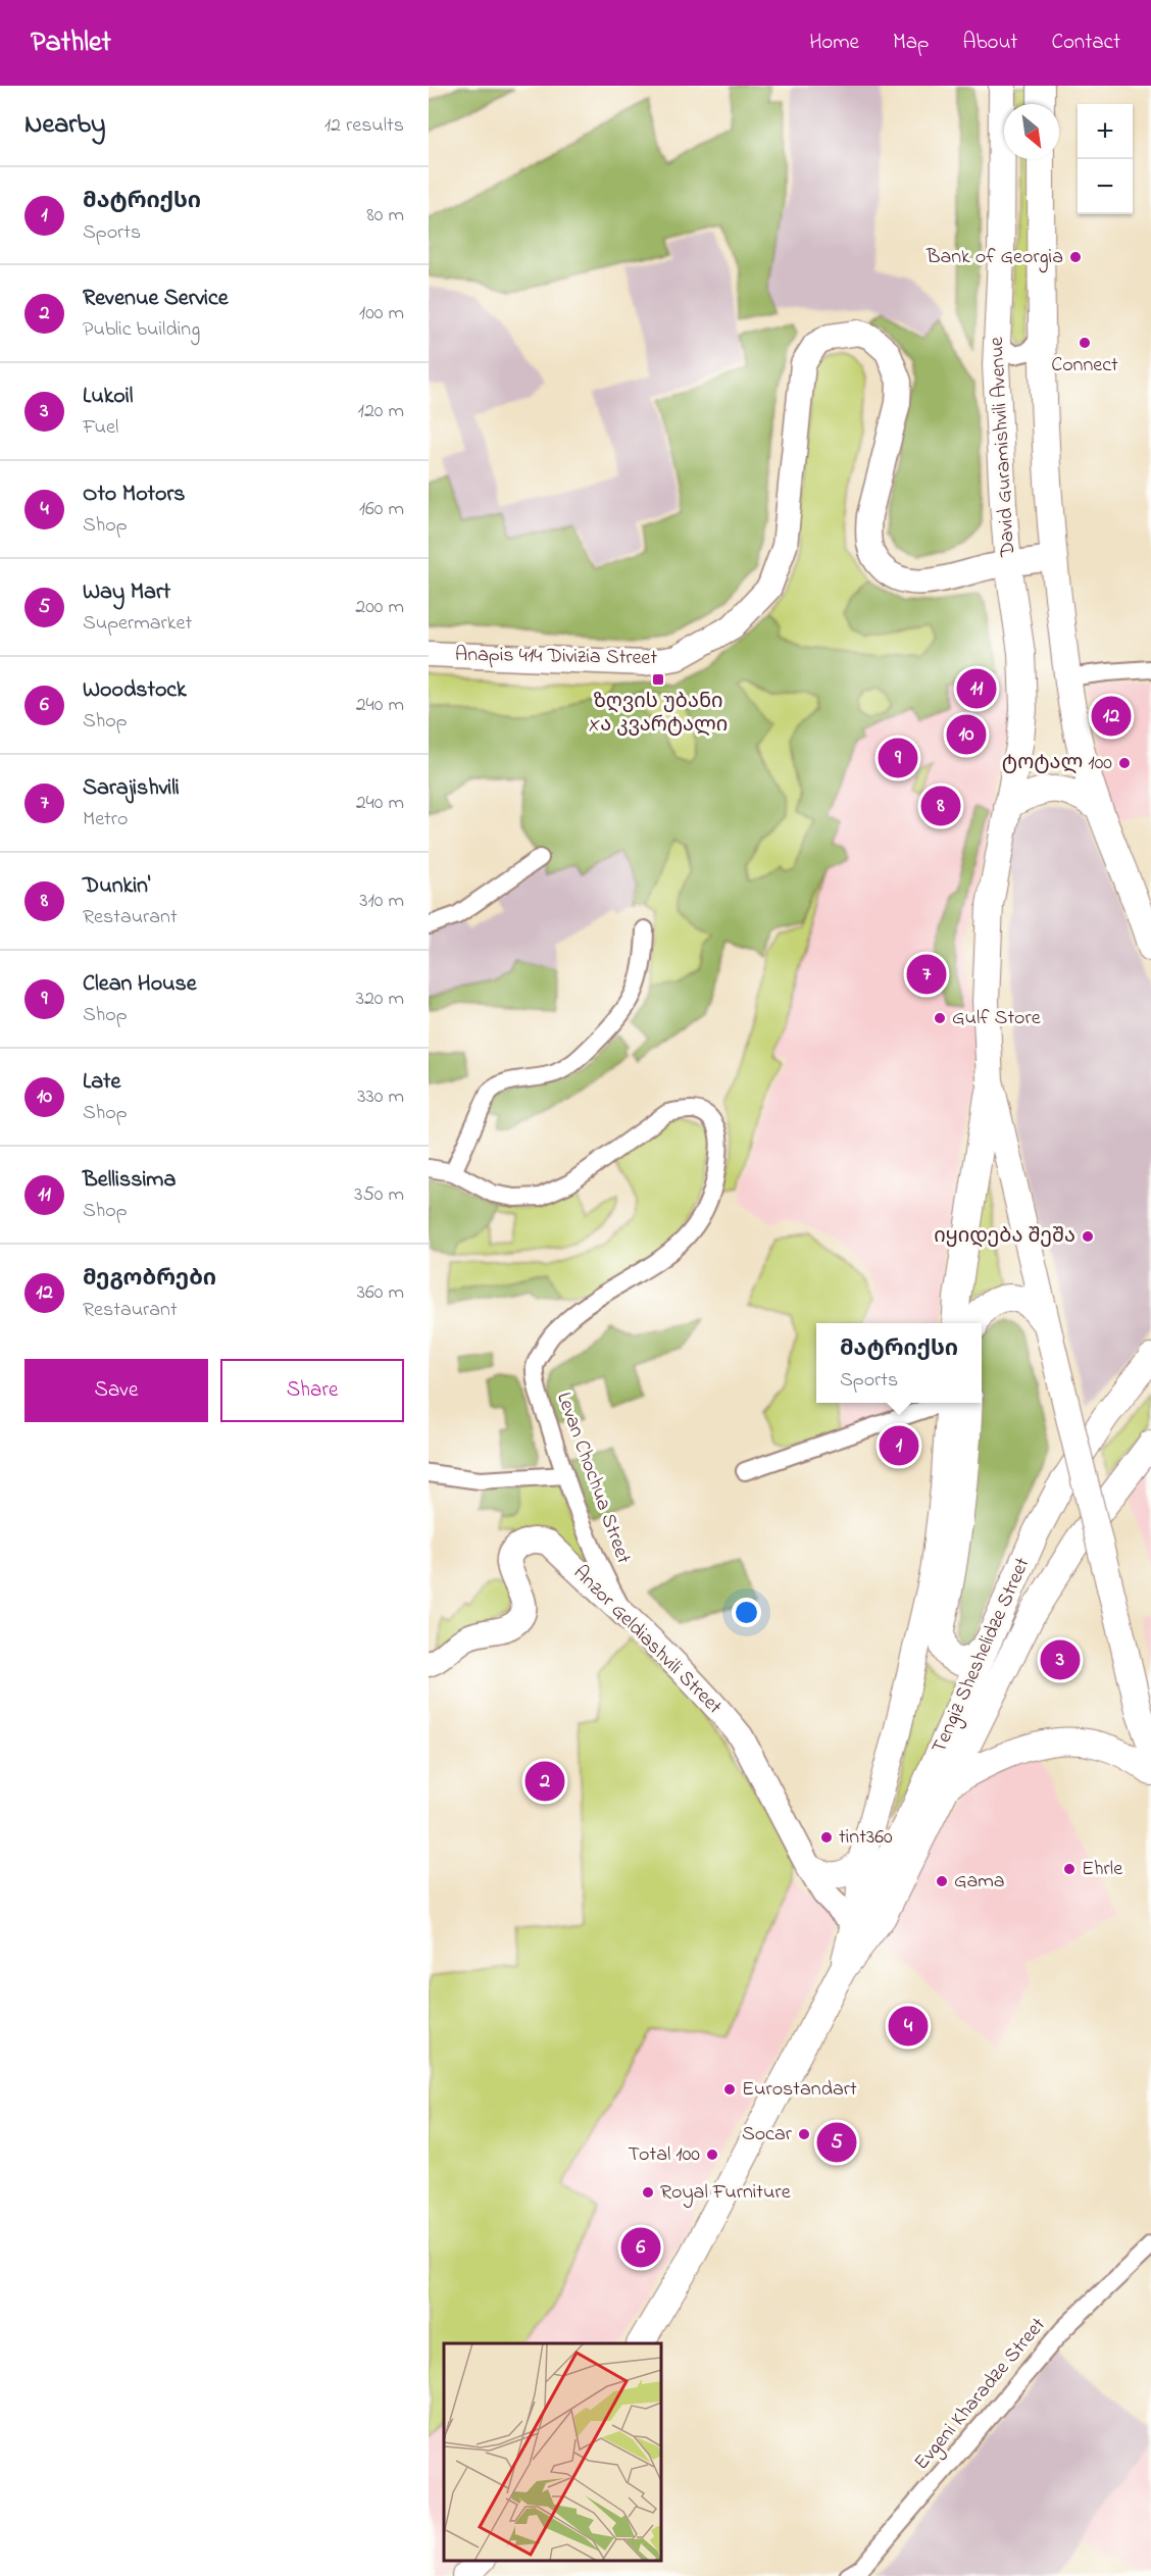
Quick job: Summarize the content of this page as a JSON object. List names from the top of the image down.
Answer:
{
  "streets": {
    "main road": [
      "David Guramishvili Avenue",
      "Anapis 414 Divizia Street",
      "Anzor Geldiashvili Street",
      "Tengiz Sheshelidze Street"
    ],
    "street": ["Levan Chochua Street", "Evgeni Kharadze Street"]
  },
  "crossings": [
    ["David Guramishvili Avenue", "Anapis 414 Divizia Street"],
    ["Levan Chochua Street", "Anzor Geldiashvili Street"],
    ["Anzor Geldiashvili Street", "Tengiz Sheshelidze Street"]
  ],
  "places": {
    "other": [
      "Bank of Georgia",
      "Connect",
      "ტოტალ 100",
      "Gulf Store",
      "იყიდება შეშა",
      "tint360",
      "Ehrle",
      "Gama",
      "Eurostandart",
      "Socar",
      "Total 100",
      "Royal Furniture"
    ],
    "transit": ["ზღვის უბანი Xა კვარტალი"]
  },
  "north": "bottom right",
  "page": {
    "header": "Pathlet",
    "nav": [
      "Home",
      "Map",
      "About",
      "Contact"
    ],
    "heading": ["Nearby", "12 results"],
    "map_buttons": ["+", "−"],
    "list": [
      {
        "mark": "1",
        "name": "მატრიქსი",
        "note": "Sports",
        "value": "80 m"
      },
      {
        "mark": "2",
        "name": "Revenue Service",
        "note": "Public building",
        "value": "100 m"
      },
      {
        "mark": "3",
        "name": "Lukoil",
        "note": "Fuel",
        "value": "120 m"
      },
      {
        "mark": "4",
        "name": "Oto Motors",
        "note": "Shop",
        "value": "160 m"
      },
      {
        "mark": "5",
        "name": "Way Mart",
        "note": "Supermarket",
        "value": "200 m"
      },
      {
        "mark": "6",
        "name": "Woodstock",
        "note": "Shop",
        "value": "240 m"
      },
      {
        "mark": "7",
        "name": "Sarajishvili",
        "note": "Metro",
        "value": "240 m"
      },
      {
        "mark": "8",
        "name": "Dunkin'",
        "note": "Restaurant",
        "value": "310 m"
      },
      {
        "mark": "9",
        "name": "Clean House",
        "note": "Shop",
        "value": "320 m"
      },
      {
        "mark": "10",
        "name": "Late",
        "note": "Shop",
        "value": "330 m"
      },
      {
        "mark": "11",
        "name": "Bellissima",
        "note": "Shop",
        "value": "350 m"
      },
      {
        "mark": "12",
        "name": "მეგობრები",
        "note": "Restaurant",
        "value": "360 m"
      }
    ],
    "pins": [
      "11",
      "12",
      "10",
      "9",
      "8",
      "7",
      "1",
      "3",
      "2",
      "4",
      "5",
      "6"
    ],
    "popup": ["მატრიქსი", "Sports"],
    "buttons": ["Save", "Share"]
  }
}
